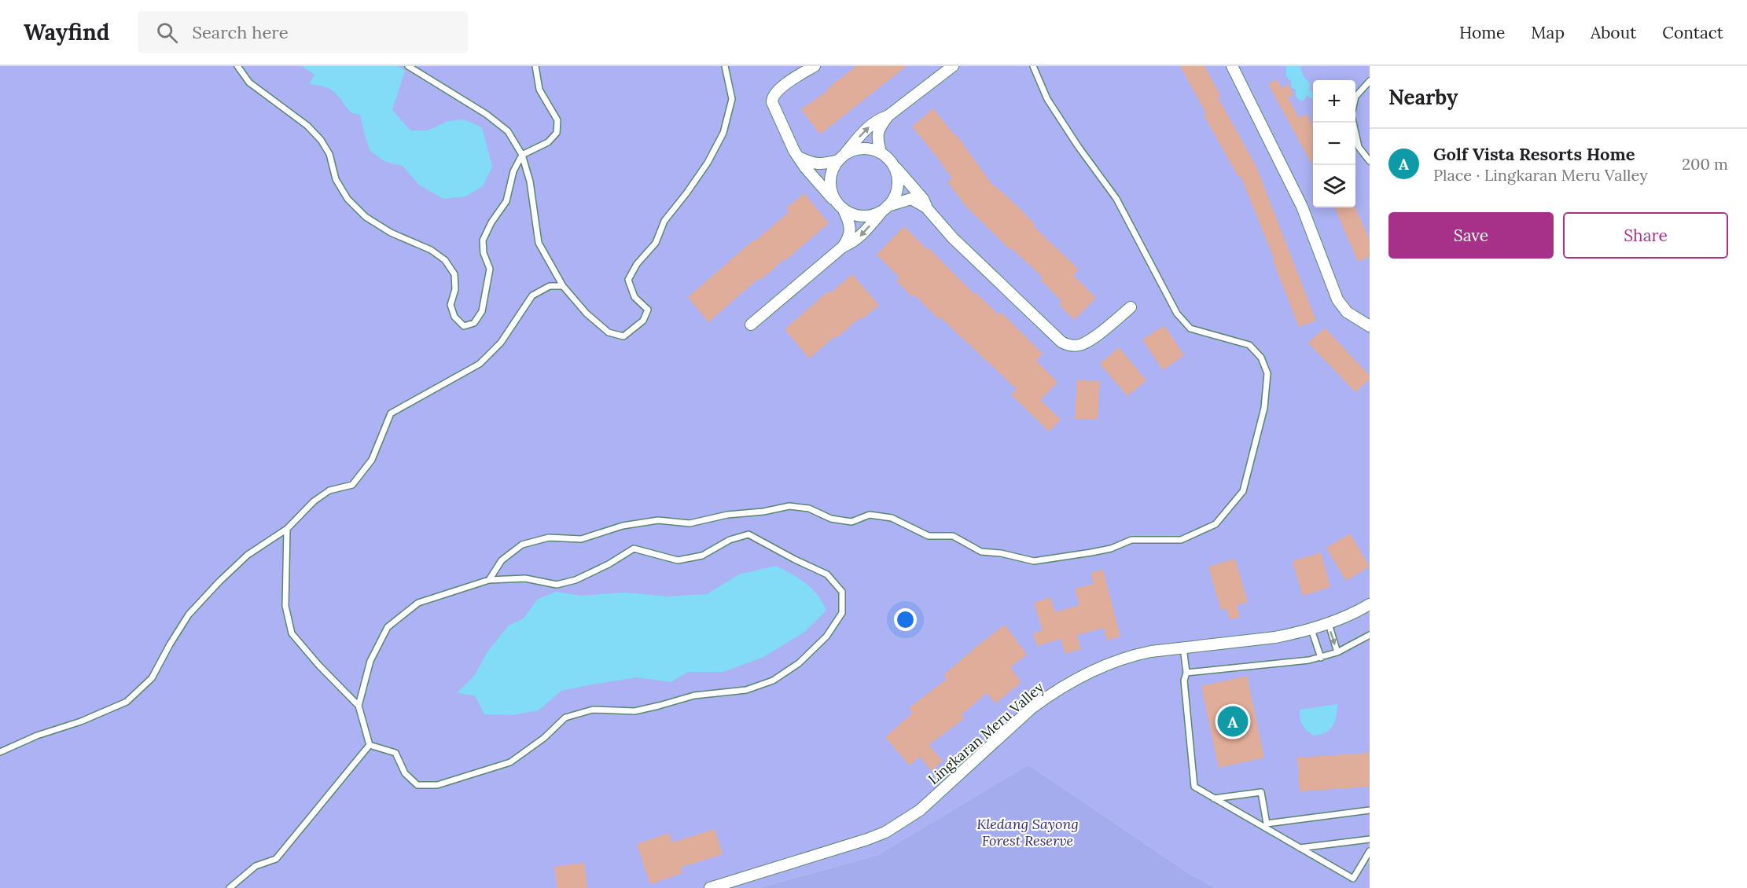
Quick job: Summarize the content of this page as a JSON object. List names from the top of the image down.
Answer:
{
  "streets": {
    "street": ["Lingkaran Meru Valley"]
  },
  "parks": ["Kledang Sayong Forest Reserve"],
  "page": {
    "header": "Wayfind",
    "search": "Search here",
    "nav": [
      "Home",
      "Map",
      "About",
      "Contact"
    ],
    "heading": "Nearby",
    "map_buttons": ["+", "−"],
    "list": [
      {
        "mark": "A",
        "name": "Golf Vista Resorts Home",
        "note": "Place · Lingkaran Meru Valley",
        "value": "200 m"
      }
    ],
    "buttons": ["Save", "Share"],
    "pins": "A"
  }
}
